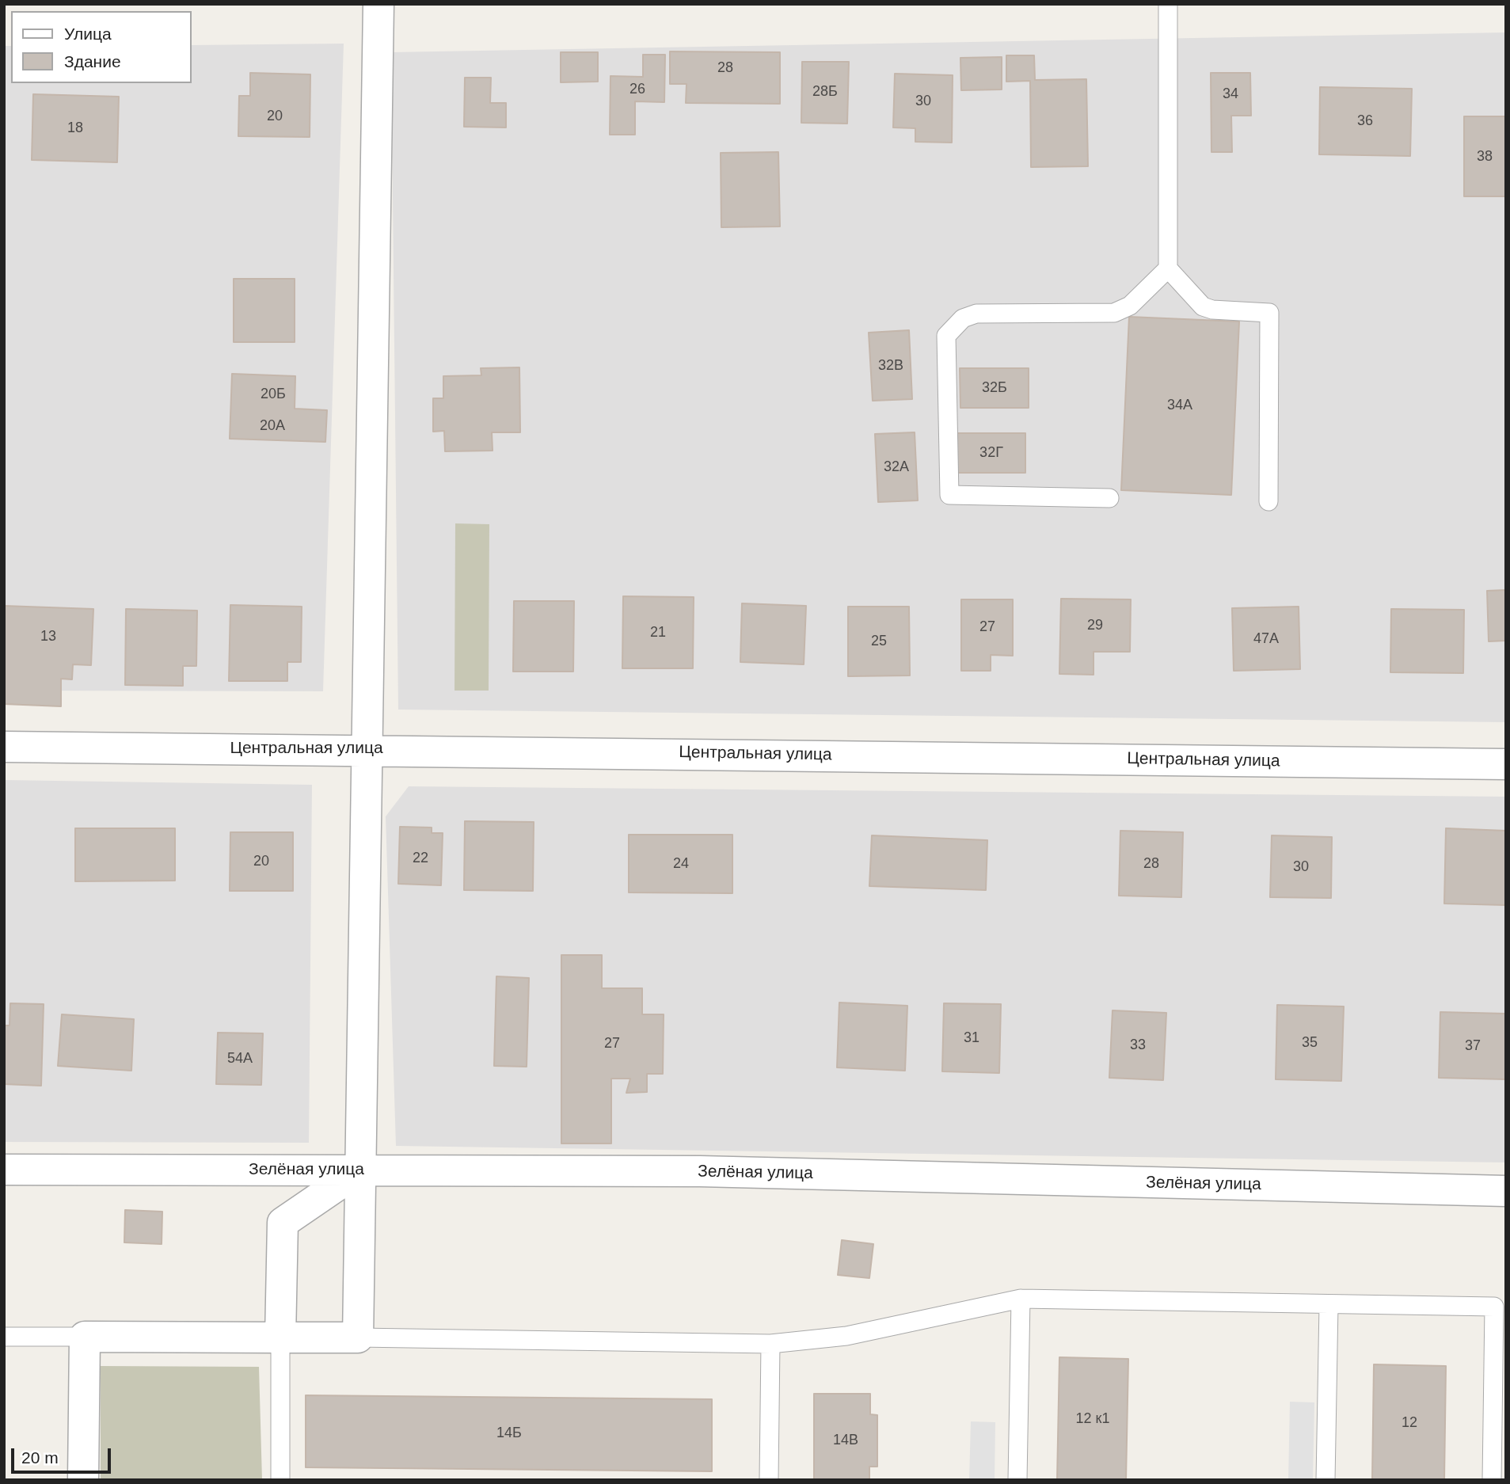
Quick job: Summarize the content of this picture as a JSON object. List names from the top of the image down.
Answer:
{
  "streets": {
    "street": ["Центральная улица", "Зелёная улица"]
  },
  "house_numbers": [
    "28",
    "26",
    "28Б",
    "34",
    "30",
    "20",
    "36",
    "18",
    "38",
    "32В",
    "32Б",
    "20Б",
    "34А",
    "20А",
    "32Г",
    "32А",
    "29",
    "27",
    "21",
    "13",
    "47А",
    "25",
    "22",
    "20",
    "24",
    "28",
    "30",
    "31",
    "35",
    "27",
    "33",
    "37",
    "54А",
    "12 к1",
    "12",
    "14Б",
    "14В"
  ],
  "legend": ["Улица", "Здание"],
  "scale_bar": "20 m"
}
